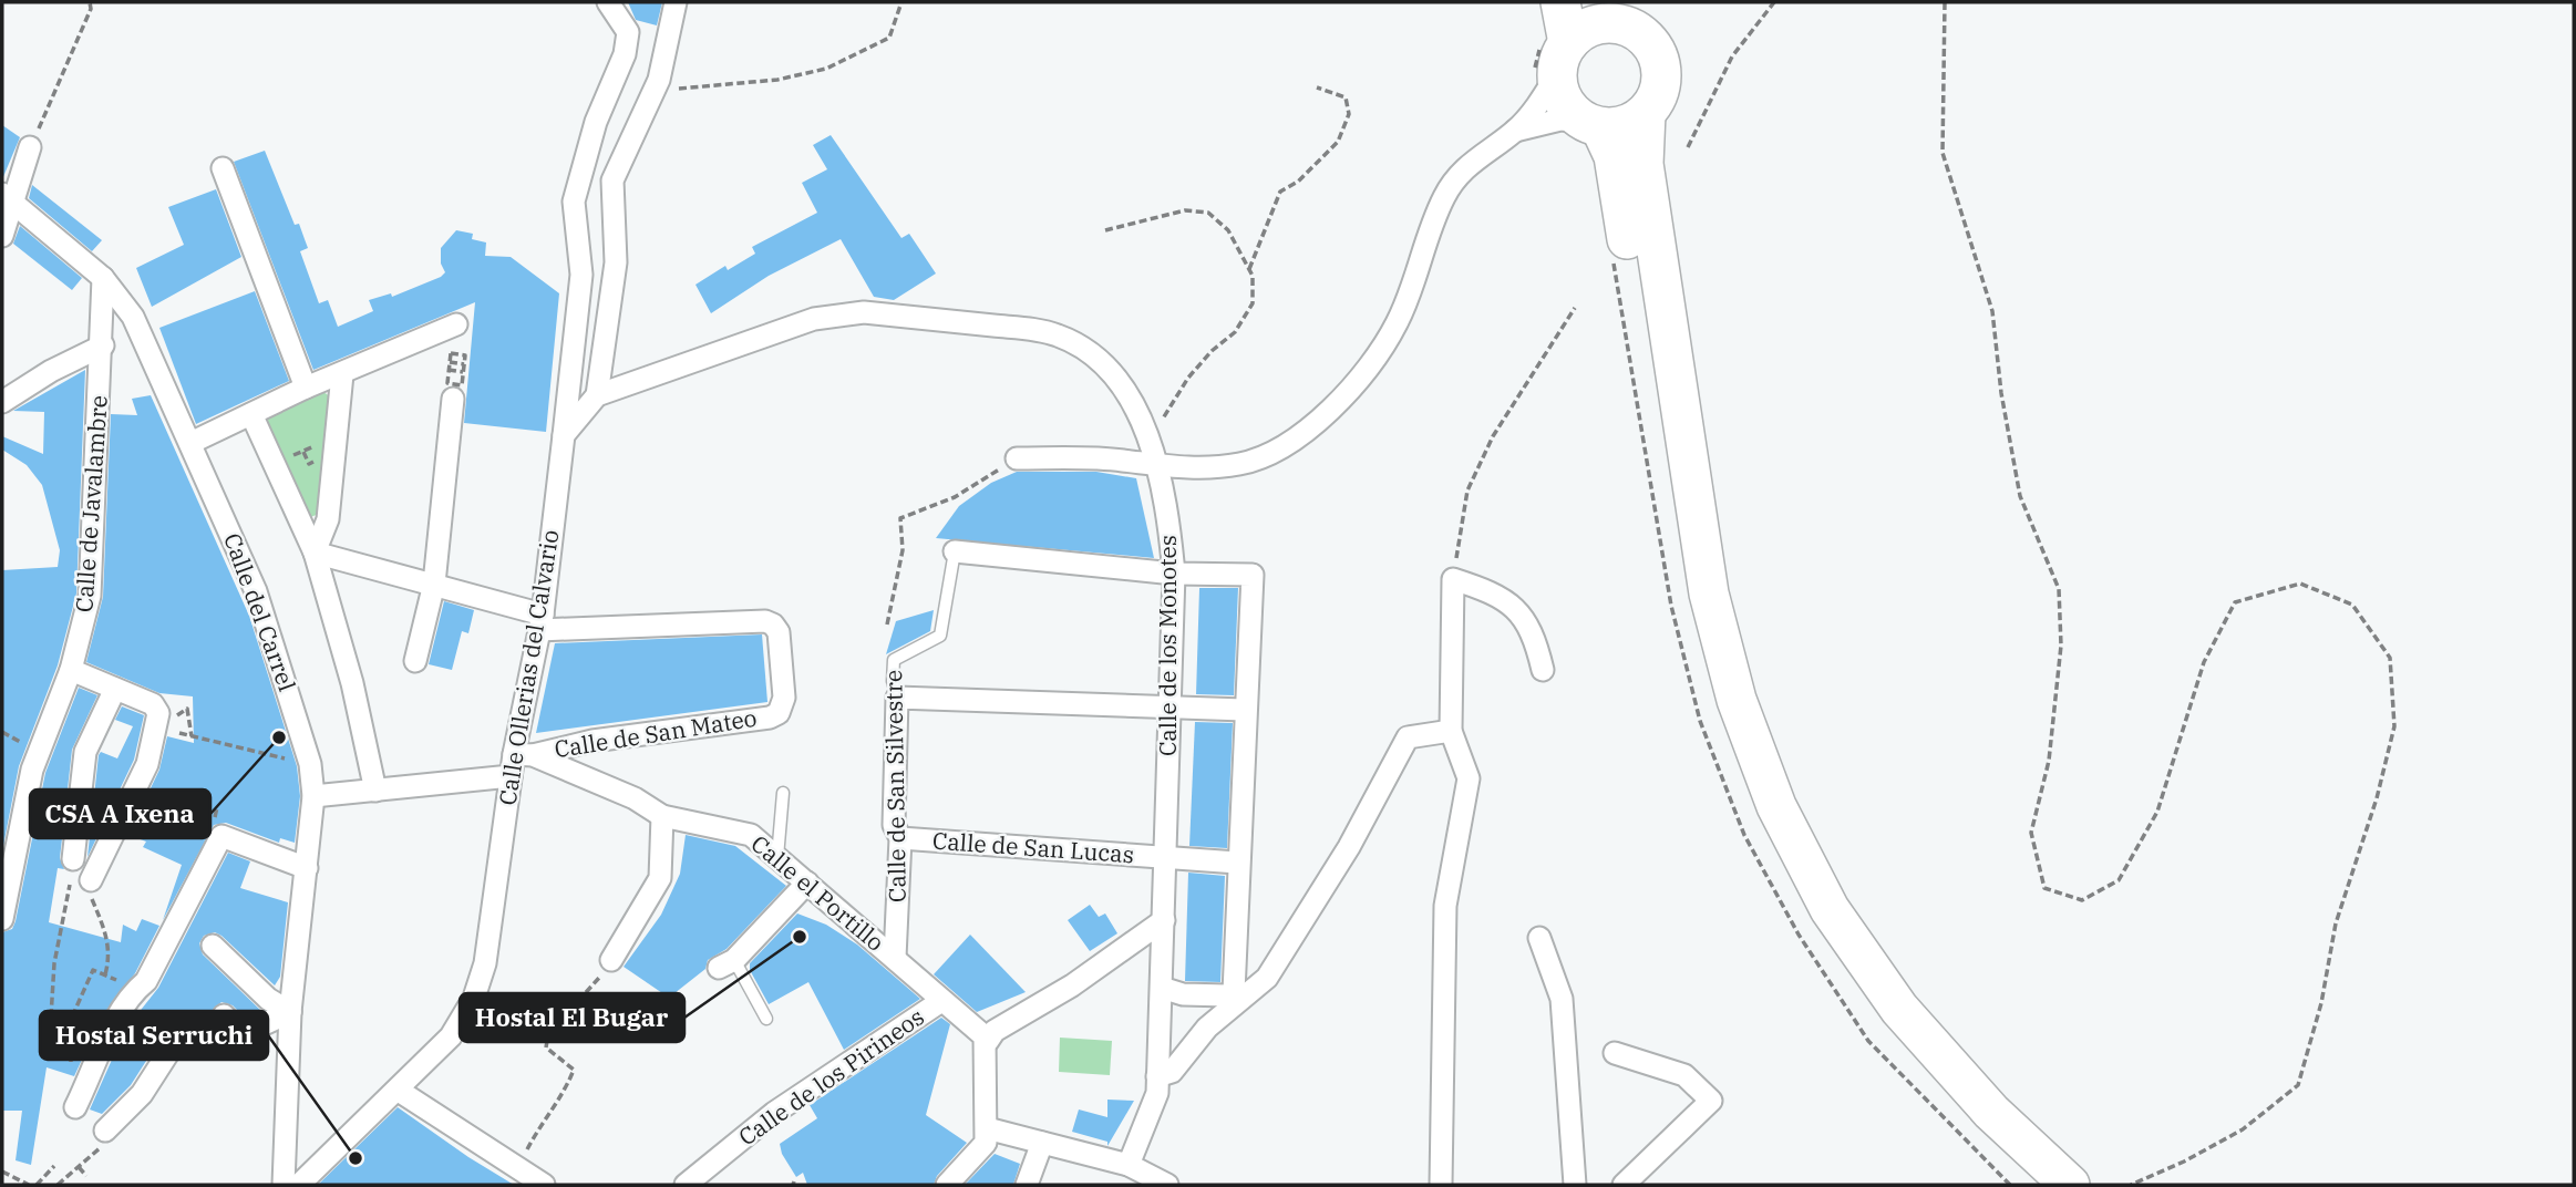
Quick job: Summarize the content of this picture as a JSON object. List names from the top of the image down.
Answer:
{
  "streets": {
    "street": [
      "Calle de Javalambre",
      "Calle del Carrel",
      "Calle de los Monotes",
      "Calle Ollerias del Calvario",
      "Calle de San Mateo",
      "Calle de San Silvestre",
      "Calle de San Lucas",
      "Calle el Portillo",
      "Calle de los Pirineos"
    ]
  },
  "crossings": [
    ["Calle de Javalambre", "Calle del Carrel"],
    ["Calle de los Monotes", "Calle de San Lucas"],
    ["Calle Ollerias del Calvario", "Calle de San Mateo"],
    ["Calle Ollerias del Calvario", "Calle el Portillo"],
    ["Calle de San Mateo", "Calle el Portillo"],
    ["Calle de San Silvestre", "Calle de San Lucas"],
    ["Calle de San Silvestre", "Calle el Portillo"],
    ["Calle el Portillo", "Calle de los Pirineos"]
  ],
  "places": ["CSA A Ixena", "Hostal El Bugar", "Hostal Serruchi"]
}
